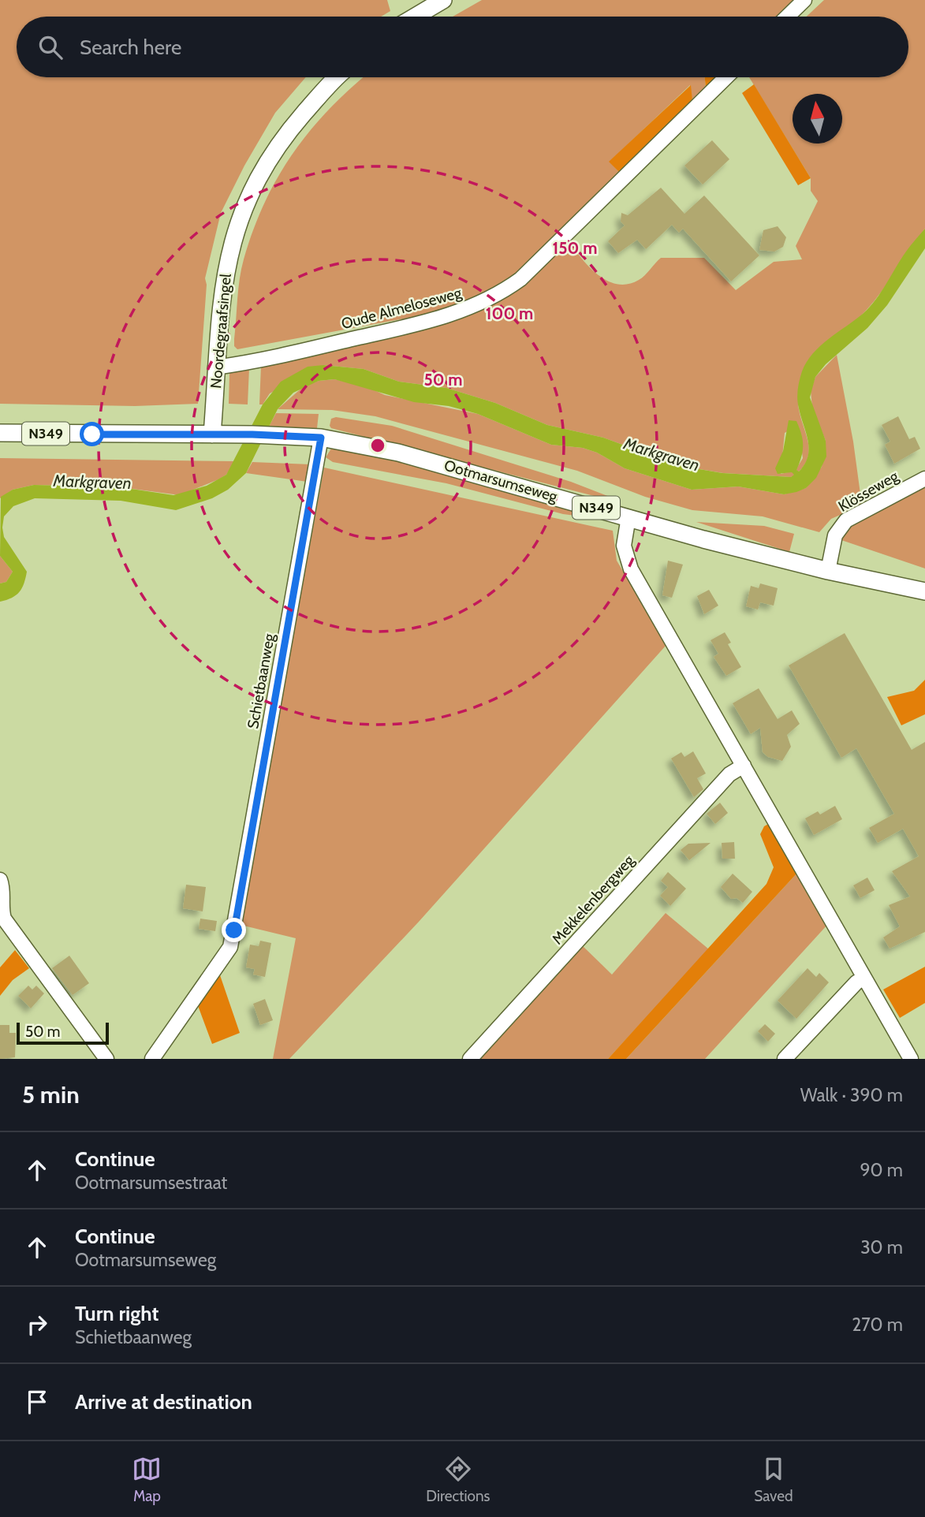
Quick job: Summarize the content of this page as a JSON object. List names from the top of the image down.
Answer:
{
  "streets": {
    "main road": ["Noordegraafsingel", "N349", "Ootmarsumseweg"],
    "street": [
      "Oude Almeloseweg",
      "Klösseweg",
      "Schietbaanweg",
      "Mekkelenbergweg"
    ]
  },
  "crossings": [
    ["Oude Almeloseweg", "Noordegraafsingel"],
    ["Noordegraafsingel", "N349"],
    ["Noordegraafsingel", "Ootmarsumseweg"],
    ["N349", "Ootmarsumseweg"],
    ["Ootmarsumseweg", "Klösseweg"],
    ["Ootmarsumseweg", "Schietbaanweg"]
  ],
  "water": ["Markgraven"],
  "scale_bar": "50 m",
  "north": "top",
  "page": {
    "search": "Search here",
    "scale": "50 m",
    "heading": ["5 min", "Walk · 390 m"],
    "list": [
      ["Continue", "Ootmarsumsestraat", "90 m"],
      ["Continue", "Ootmarsumseweg", "30 m"],
      ["Turn right", "Schietbaanweg", "270 m"],
      "Arrive at destination"
    ],
    "nav": ["Map", "Directions", "Saved"]
  },
  "rings": ["150 m", "100 m", "50 m"]
}
